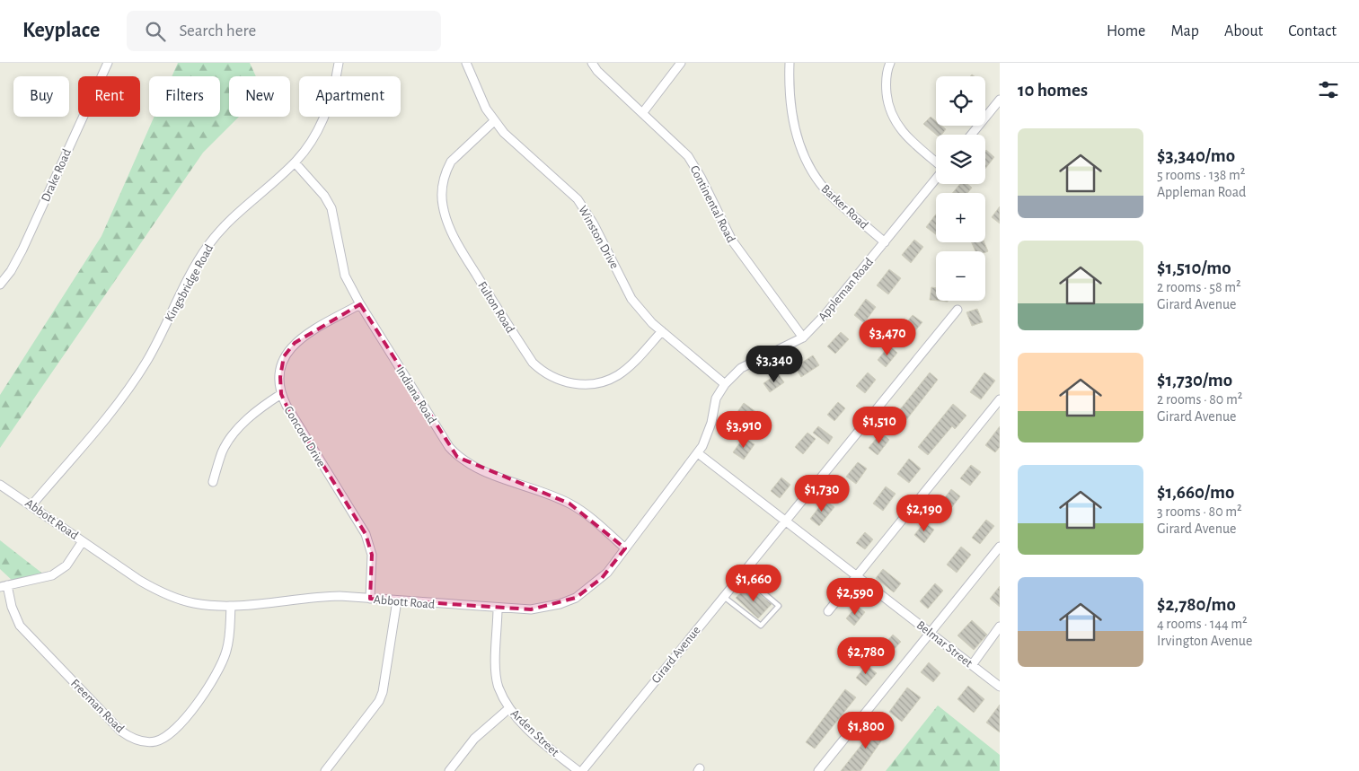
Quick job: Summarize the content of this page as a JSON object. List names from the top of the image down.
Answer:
{
  "streets": {
    "street": [
      "Drake Road",
      "Continental Road",
      "Barker Road",
      "Winston Drive",
      "Kingsbridge Road",
      "Appleman Road",
      "Fulton Road",
      "Indiana Road",
      "Concord Drive",
      "Abbott Road",
      "Belmar Street",
      "Girard Avenue",
      "Freeman Road",
      "Arden Street"
    ]
  },
  "crossings": [
    ["Continental Road", "Appleman Road"],
    ["Barker Road", "Appleman Road"],
    ["Winston Drive", "Appleman Road"],
    ["Winston Drive", "Fulton Road"],
    ["Winston Drive", "Abbott Road"],
    ["Kingsbridge Road", "Indiana Road"],
    ["Kingsbridge Road", "Abbott Road"],
    ["Appleman Road", "Abbott Road"],
    ["Indiana Road", "Concord Drive"],
    ["Indiana Road", "Abbott Road"],
    ["Concord Drive", "Abbott Road"],
    ["Abbott Road", "Belmar Street"],
    ["Abbott Road", "Freeman Road"],
    ["Abbott Road", "Arden Street"],
    ["Belmar Street", "Girard Avenue"]
  ],
  "page": {
    "header": "Keyplace",
    "search": "Search here",
    "nav": [
      "Home",
      "Map",
      "About",
      "Contact"
    ],
    "heading": "10 homes",
    "map_buttons": ["+", "−"],
    "chip": [
      "Buy",
      "Rent",
      "Filters",
      "New",
      "Apartment"
    ],
    "list": [
      {
        "name": "$3,340/mo",
        "note": "5 rooms · 138 m² · Appleman Road"
      },
      {
        "name": "$1,510/mo",
        "note": "2 rooms · 58 m² · Girard Avenue"
      },
      {
        "name": "$1,730/mo",
        "note": "2 rooms · 80 m² · Girard Avenue"
      },
      {
        "name": "$1,660/mo",
        "note": "3 rooms · 80 m² · Girard Avenue"
      },
      {
        "name": "$2,780/mo",
        "note": "4 rooms · 144 m² · Irvington Avenue"
      }
    ],
    "price": [
      "$3,470",
      "$3,340",
      "$1,510",
      "$3,910",
      "$1,730",
      "$2,190",
      "$1,660",
      "$2,590",
      "$2,780",
      "$1,800"
    ]
  }
}
